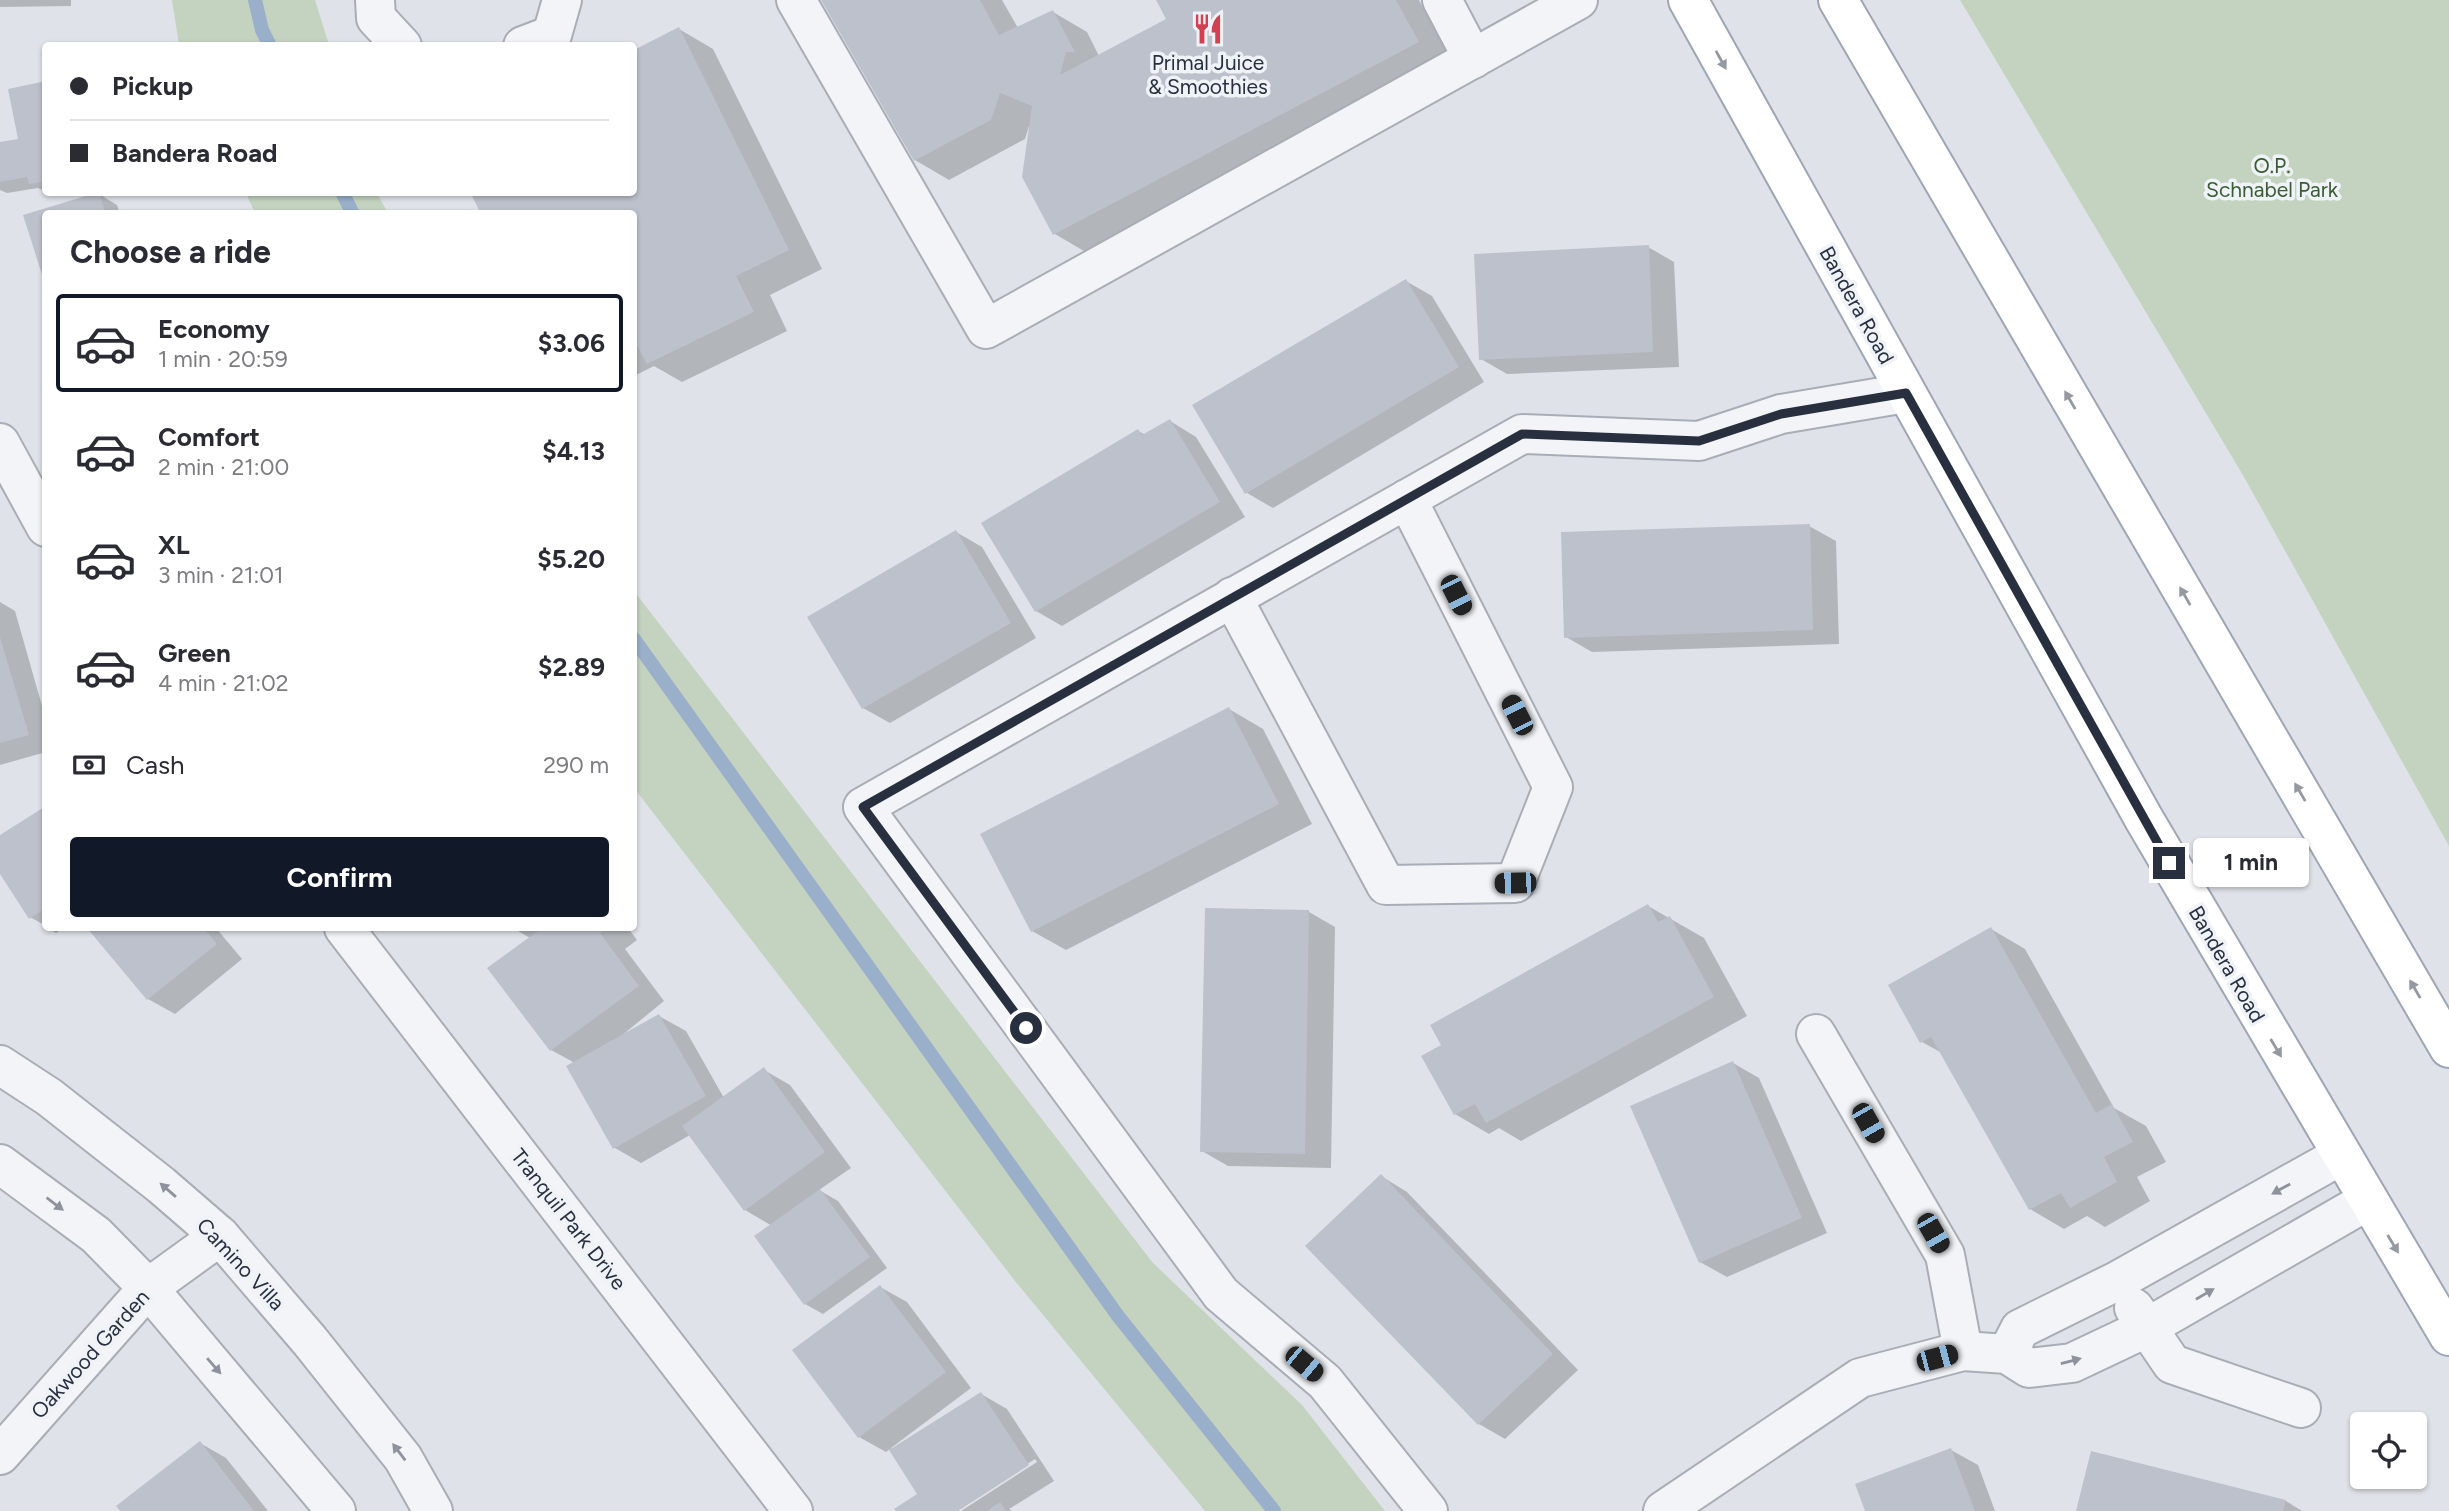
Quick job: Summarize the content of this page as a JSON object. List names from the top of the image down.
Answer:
{
  "streets": {
    "main road": ["Bandera Road"],
    "street": ["Tranquil Park Drive", "Camino Villa", "Oakwood Garden"]
  },
  "crossings": [
    ["Camino Villa", "Oakwood Garden"]
  ],
  "parks": ["O.P. Schnabel Park"],
  "places": {
    "restaurant": ["Primal Juice & Smoothies"]
  },
  "page": {
    "banner": ["Pickup", "Bandera Road"],
    "heading": "Choose a ride",
    "list": [
      {
        "name": "Economy",
        "note": "1 min · 20:59",
        "value": "$3.06"
      },
      {
        "name": "Comfort",
        "note": "2 min · 21:00",
        "value": "$4.13"
      },
      {
        "name": "XL",
        "note": "3 min · 21:01",
        "value": "$5.20"
      },
      {
        "name": "Green",
        "note": "4 min · 21:02",
        "value": "$2.89"
      }
    ],
    "pay": ["Cash", "290 m"],
    "buttons": "Confirm",
    "bubble": "1 min"
  }
}
